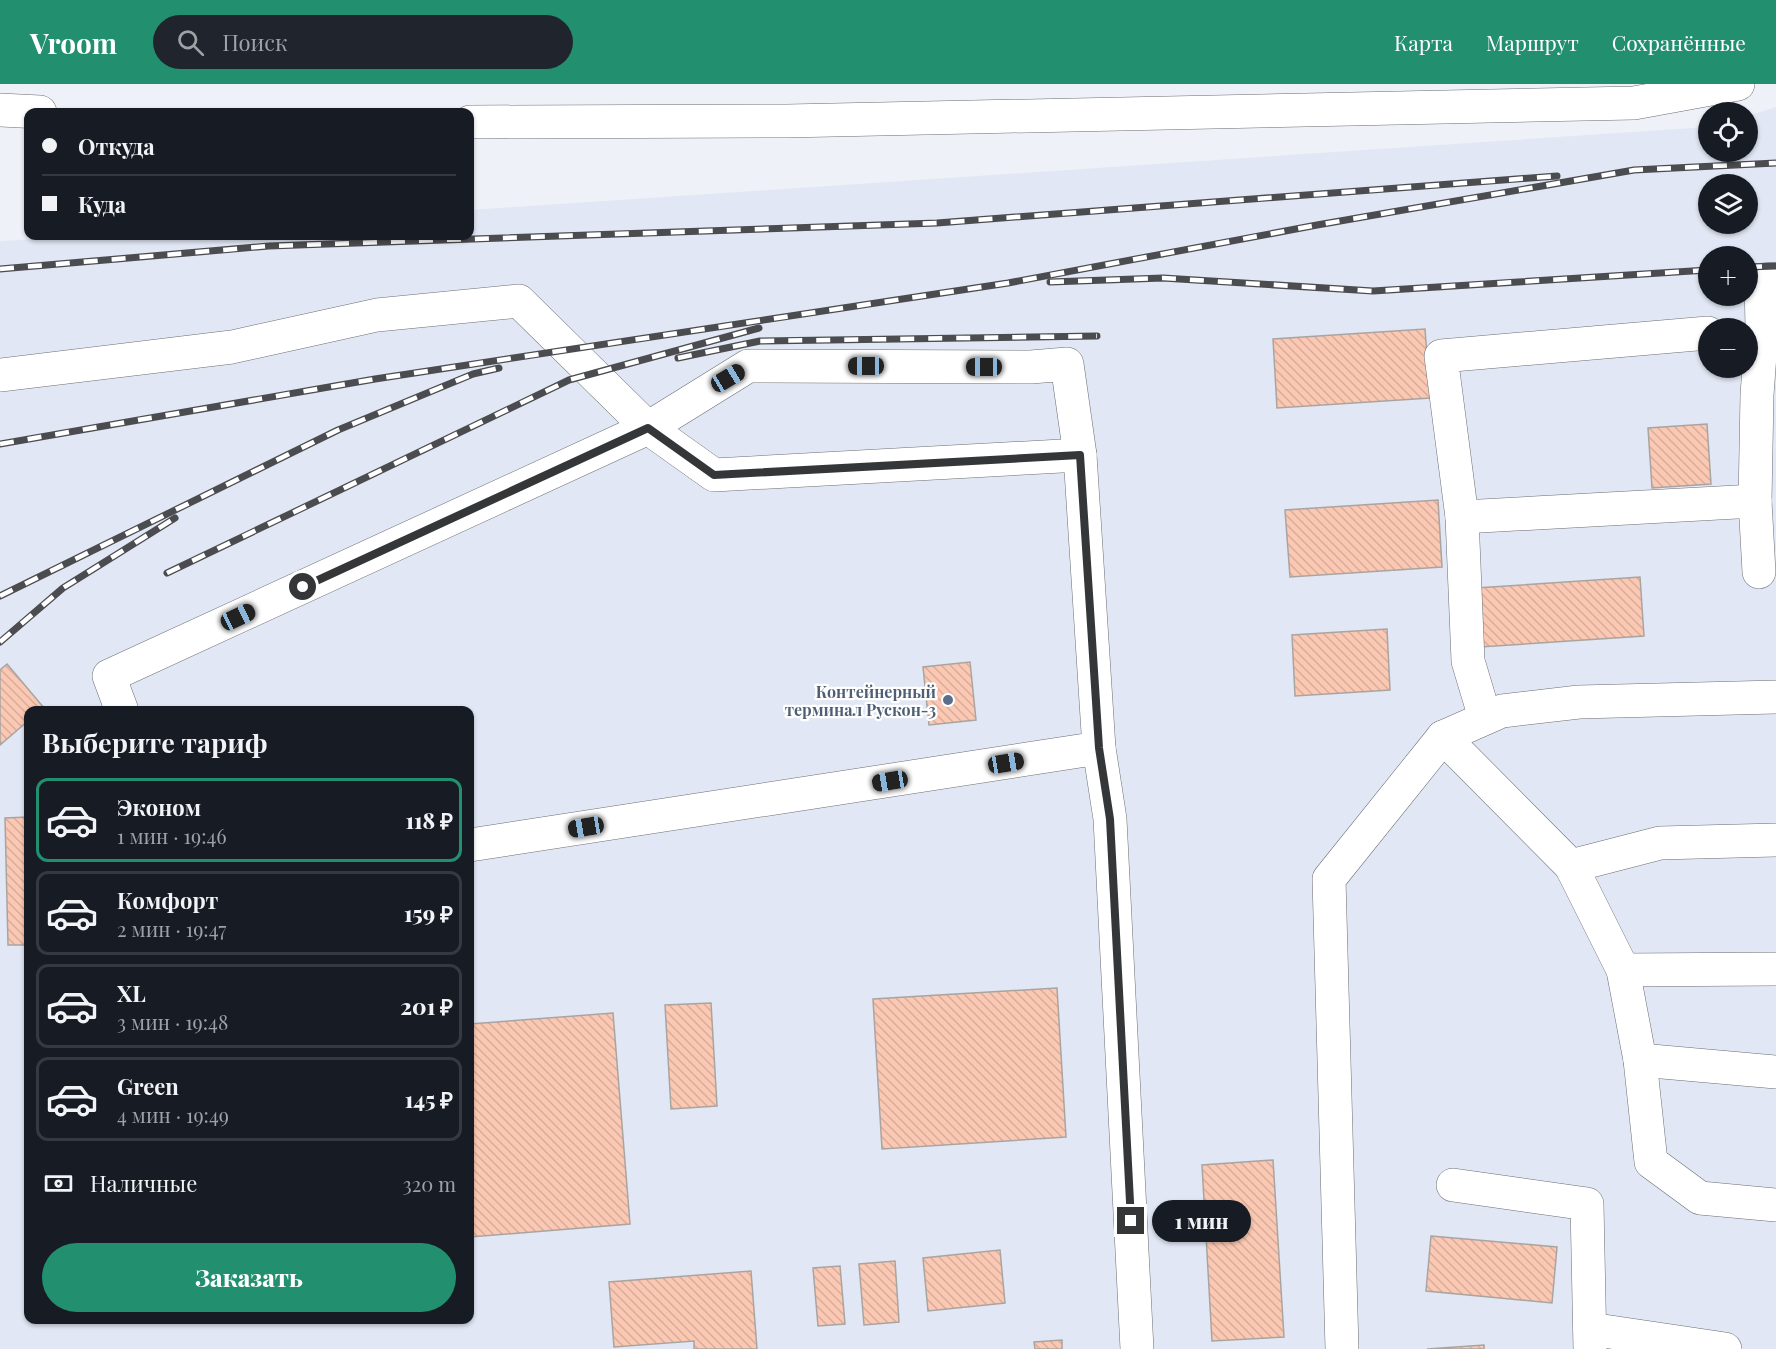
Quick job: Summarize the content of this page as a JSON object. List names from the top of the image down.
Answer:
{
  "places": ["Контейнерный терминал Рускон-3"],
  "page": {
    "header": "Vroom",
    "search": "Поиск",
    "nav": ["Карта", "Маршрут", "Сохранённые"],
    "map_buttons": ["+", "−"],
    "banner": ["Откуда", "Куда"],
    "heading": "Выберите тариф",
    "list": [
      {
        "name": "Эконом",
        "note": "1 мин · 19:46",
        "value": "118 ₽"
      },
      {
        "name": "Комфорт",
        "note": "2 мин · 19:47",
        "value": "159 ₽"
      },
      {
        "name": "XL",
        "note": "3 мин · 19:48",
        "value": "201 ₽"
      },
      {
        "name": "Green",
        "note": "4 мин · 19:49",
        "value": "145 ₽"
      }
    ],
    "pay": ["Наличные", "320 m"],
    "bubble": "1 мин",
    "buttons": "Заказать"
  }
}
